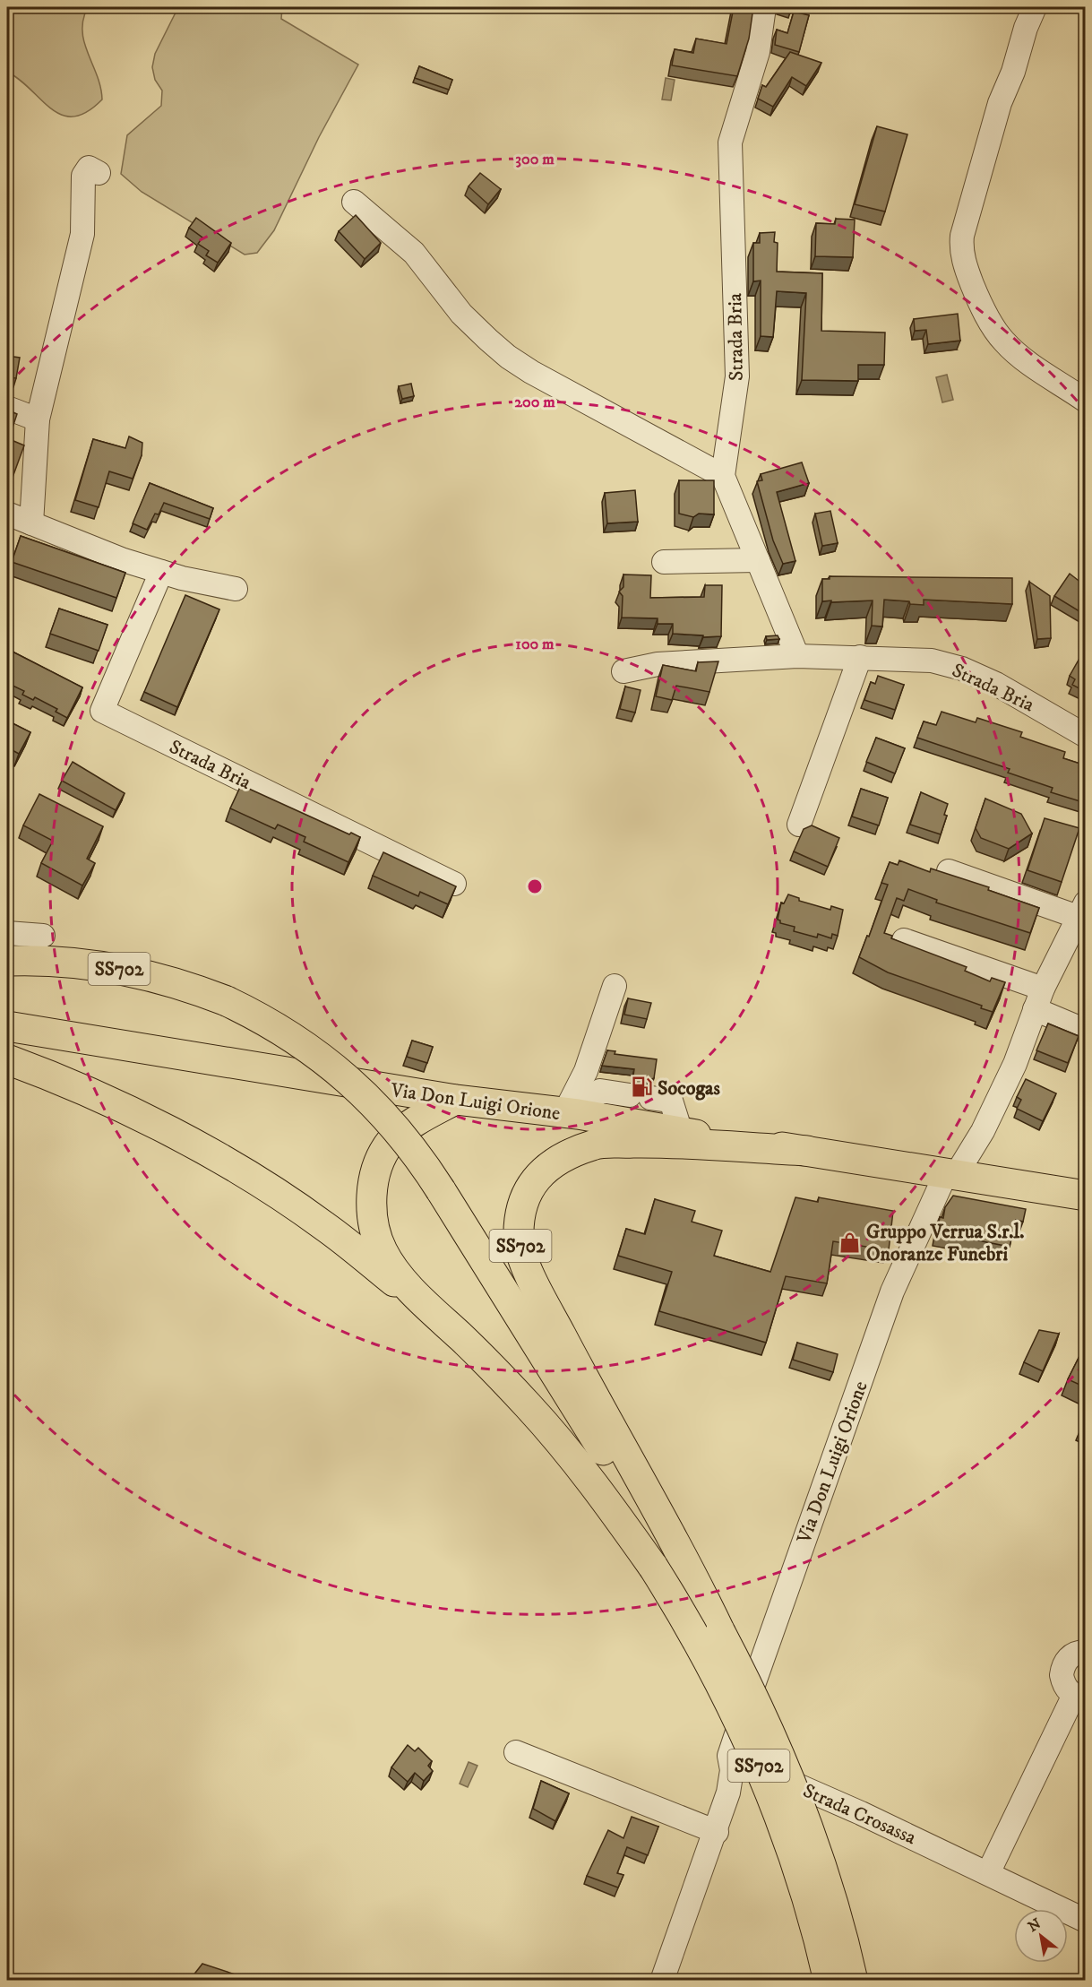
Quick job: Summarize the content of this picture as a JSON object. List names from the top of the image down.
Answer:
{
  "streets": {
    "main road": ["SS702", "Via Don Luigi Orione"],
    "street": ["Strada Bria", "Strada Crosassa"]
  },
  "crossings": [
    ["SS702", "Via Don Luigi Orione"],
    ["Via Don Luigi Orione", "Strada Crosassa"]
  ],
  "places": {
    "fuel station": ["Socogas"],
    "shop": ["Gruppo Verrua S.r.l. Onoranze Funebri"]
  },
  "north": "top left",
  "rings": ["300 m", "200 m", "100 m"]
}
